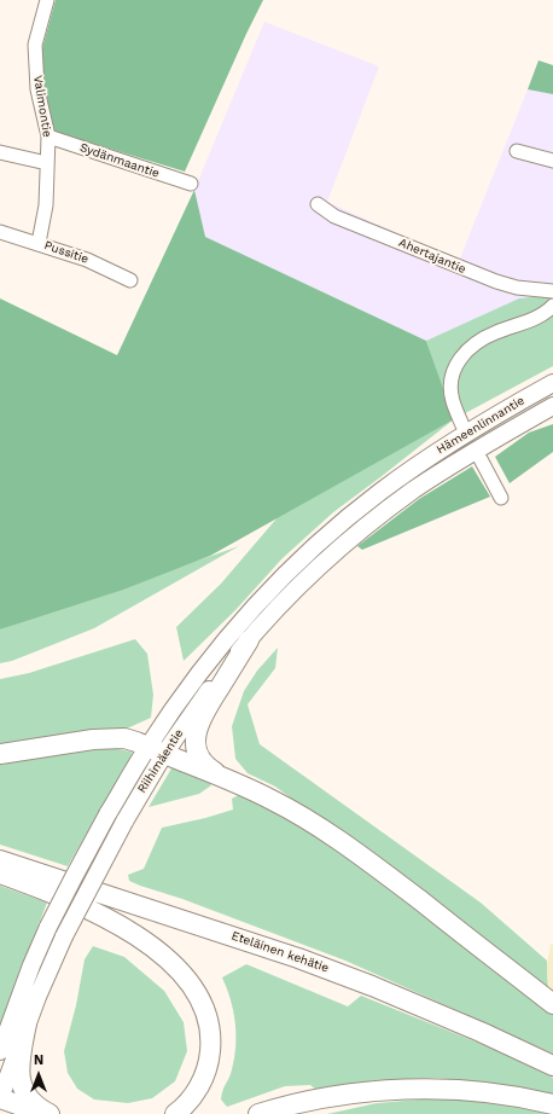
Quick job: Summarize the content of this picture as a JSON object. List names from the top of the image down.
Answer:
{
  "streets": {
    "highway": ["Eteläinen kehätie"],
    "main road": ["Hämeenlinnantie", "Riihimäentie"],
    "street": [
      "Valimontie",
      "Sydänmaantie",
      "Pussitie",
      "Ahertajantie"
    ]
  },
  "crossings": [
    ["Valimontie", "Sydänmaantie"],
    ["Valimontie", "Pussitie"],
    ["Hämeenlinnantie", "Riihimäentie"]
  ],
  "north": "top"
}
